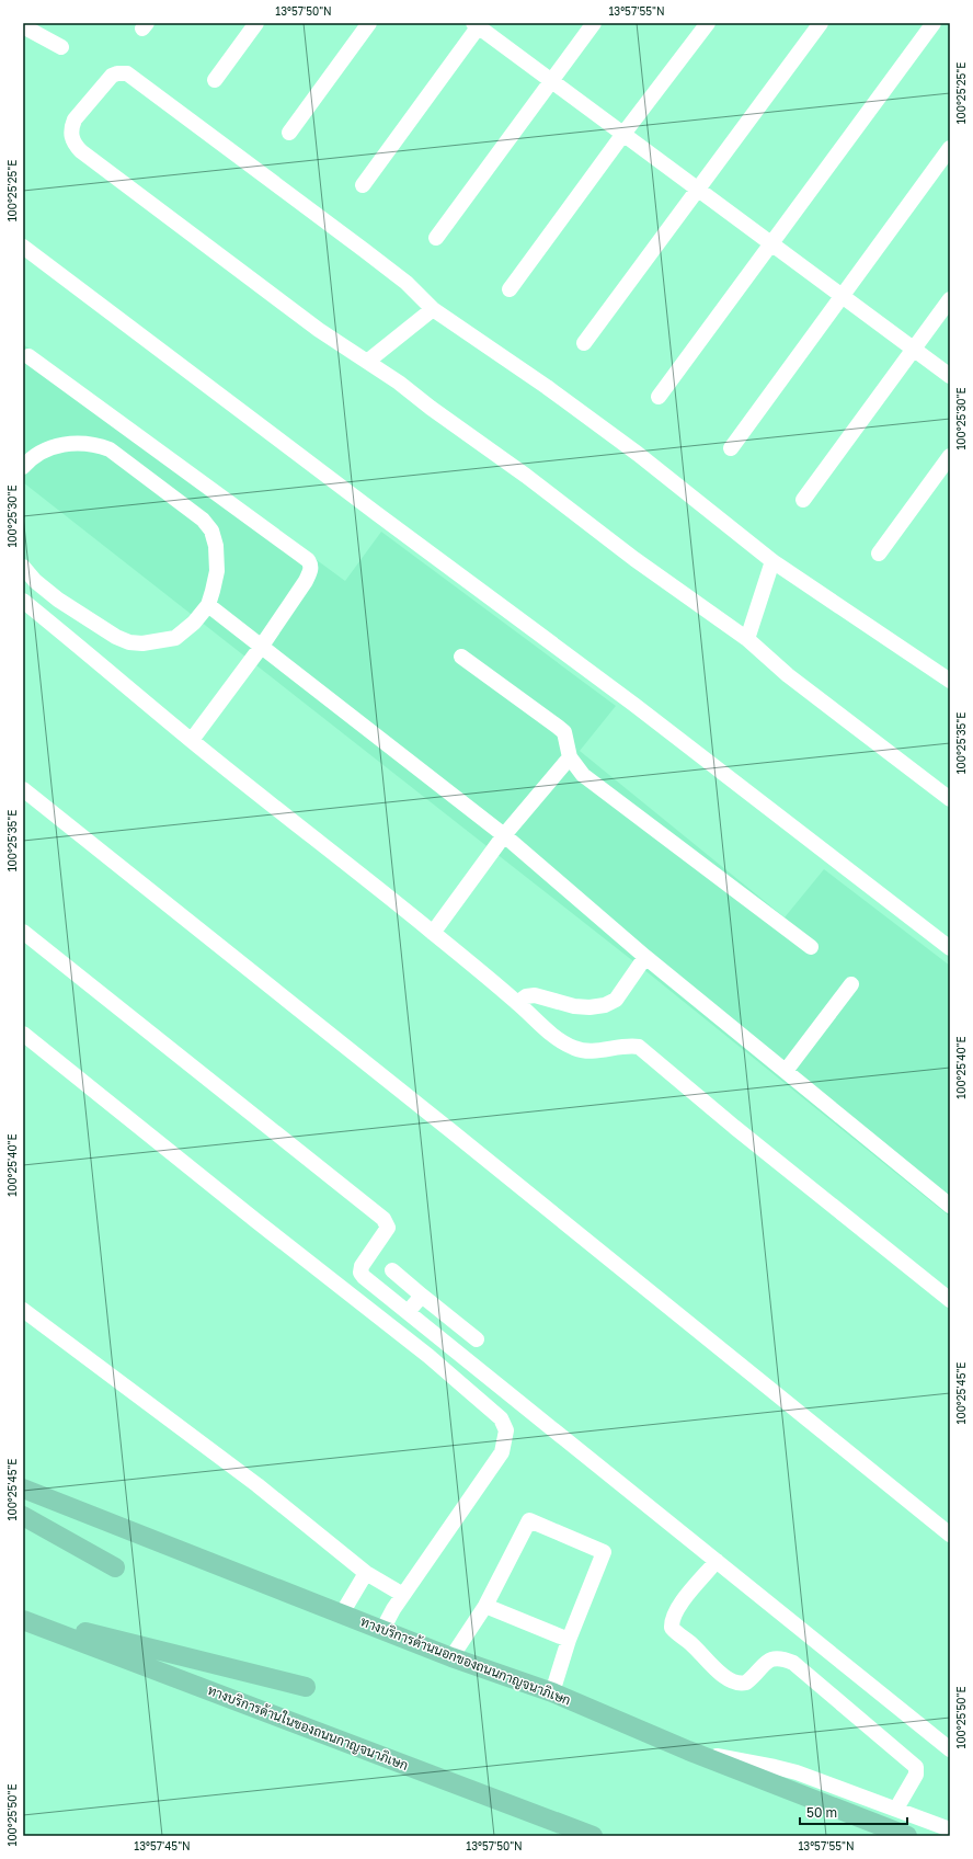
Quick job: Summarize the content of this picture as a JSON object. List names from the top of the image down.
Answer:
{
  "streets": {
    "main road": ["ทางบริการด้านนอกของถนนกาญจนาภิเษก", "ทางบริการด้านในของถนนกาญจนาภิเษก"]
  },
  "scale_bar": "50 m",
  "coordinates": [
    "13°57'50\"N",
    "13°57'55\"N",
    "100°25'25\"E",
    "100°25'30\"E",
    "100°25'35\"E",
    "100°25'40\"E",
    "100°25'45\"E",
    "100°25'50\"E",
    "13°57'45\"N"
  ]
}
